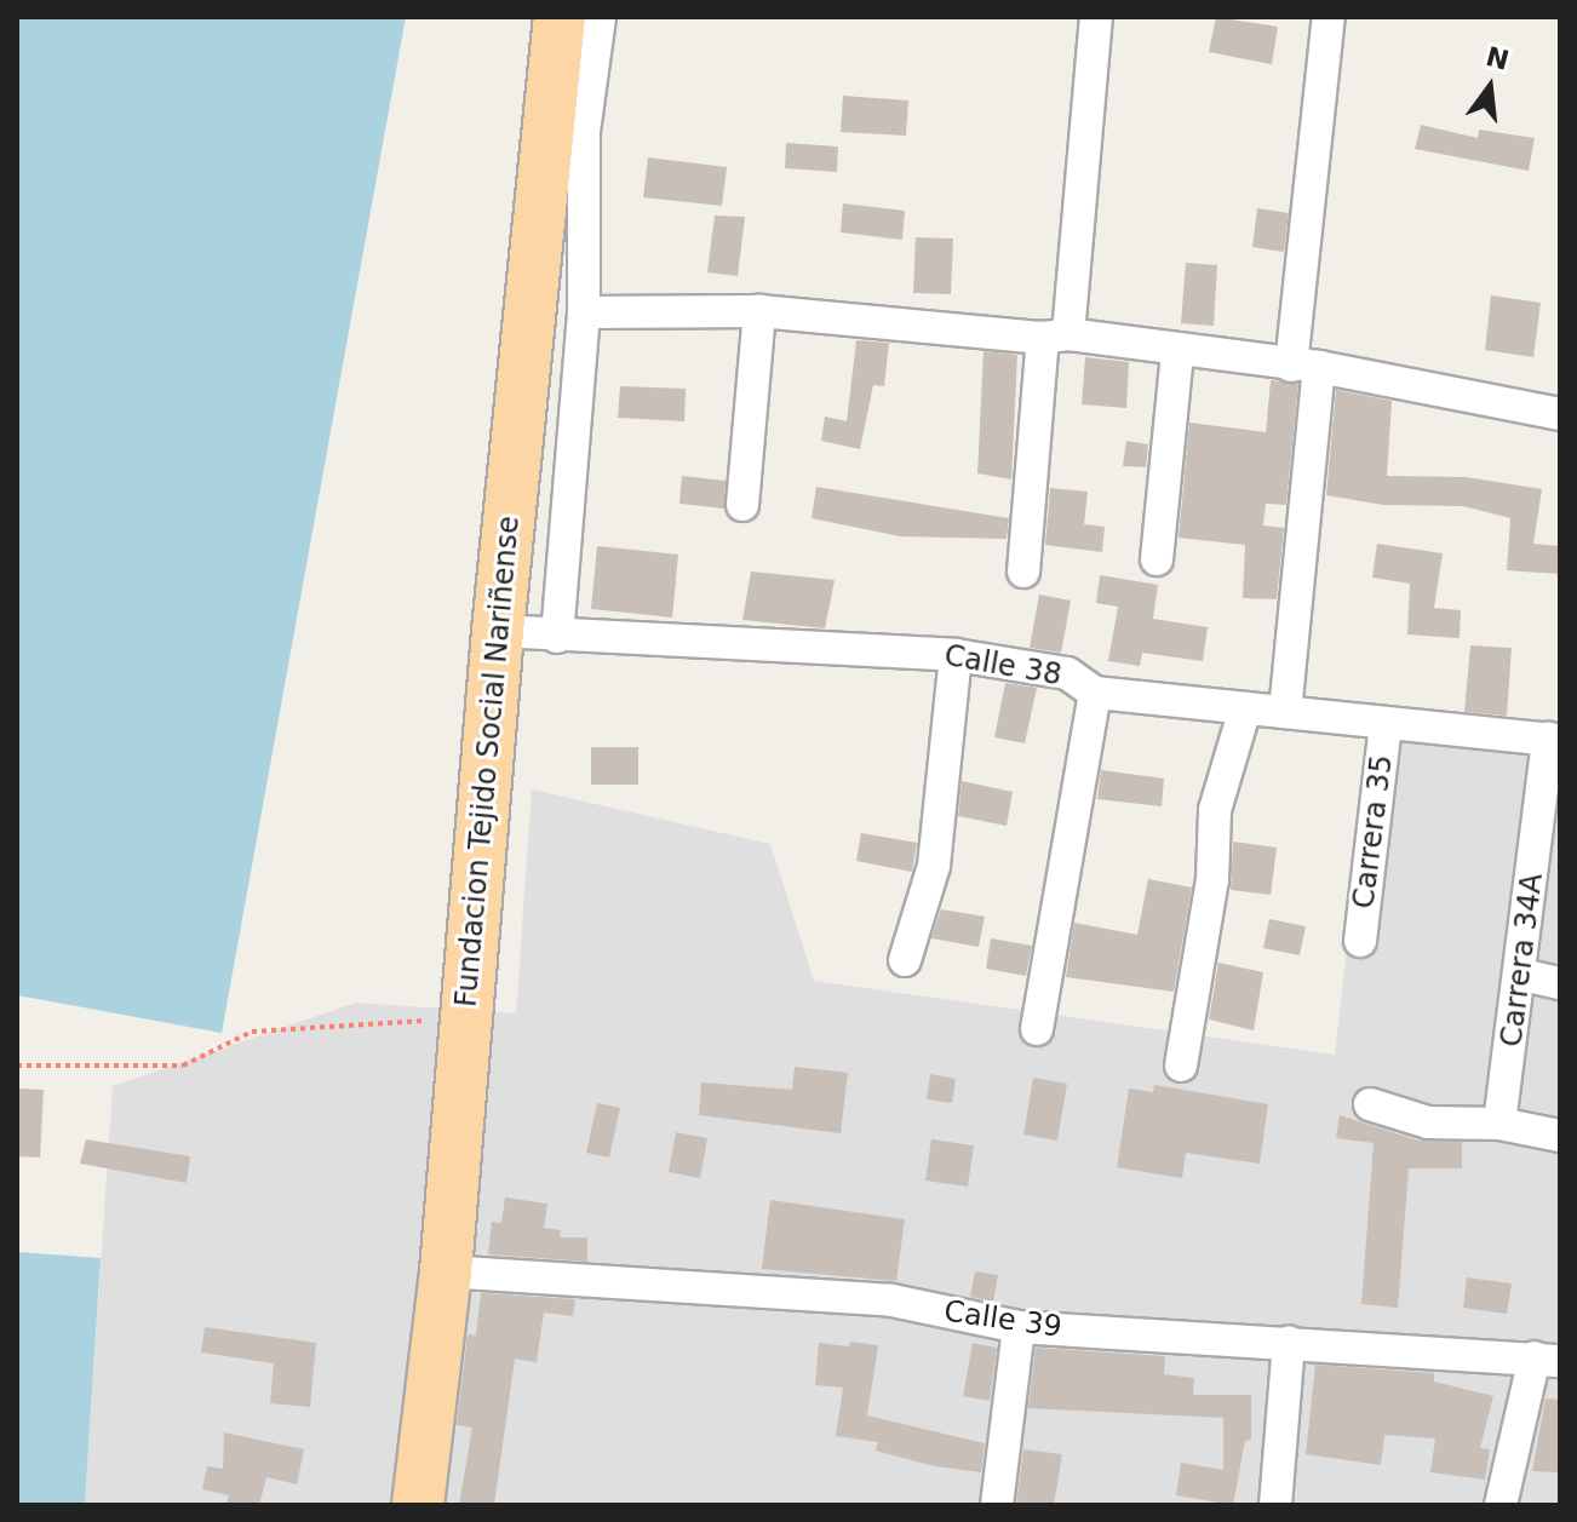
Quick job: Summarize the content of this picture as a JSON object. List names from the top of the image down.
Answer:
{
  "streets": {
    "main road": ["Fundacion Tejido Social Nariñense"],
    "street": [
      "Calle 38",
      "Carrera 35",
      "Carrera 34A",
      "Calle 39"
    ]
  },
  "crossings": [
    ["Calle 38", "Fundacion Tejido Social Nariñense"],
    ["Calle 38", "Carrera 35"],
    ["Calle 38", "Carrera 34A"],
    ["Fundacion Tejido Social Nariñense", "Calle 39"]
  ],
  "north": "top"
}
